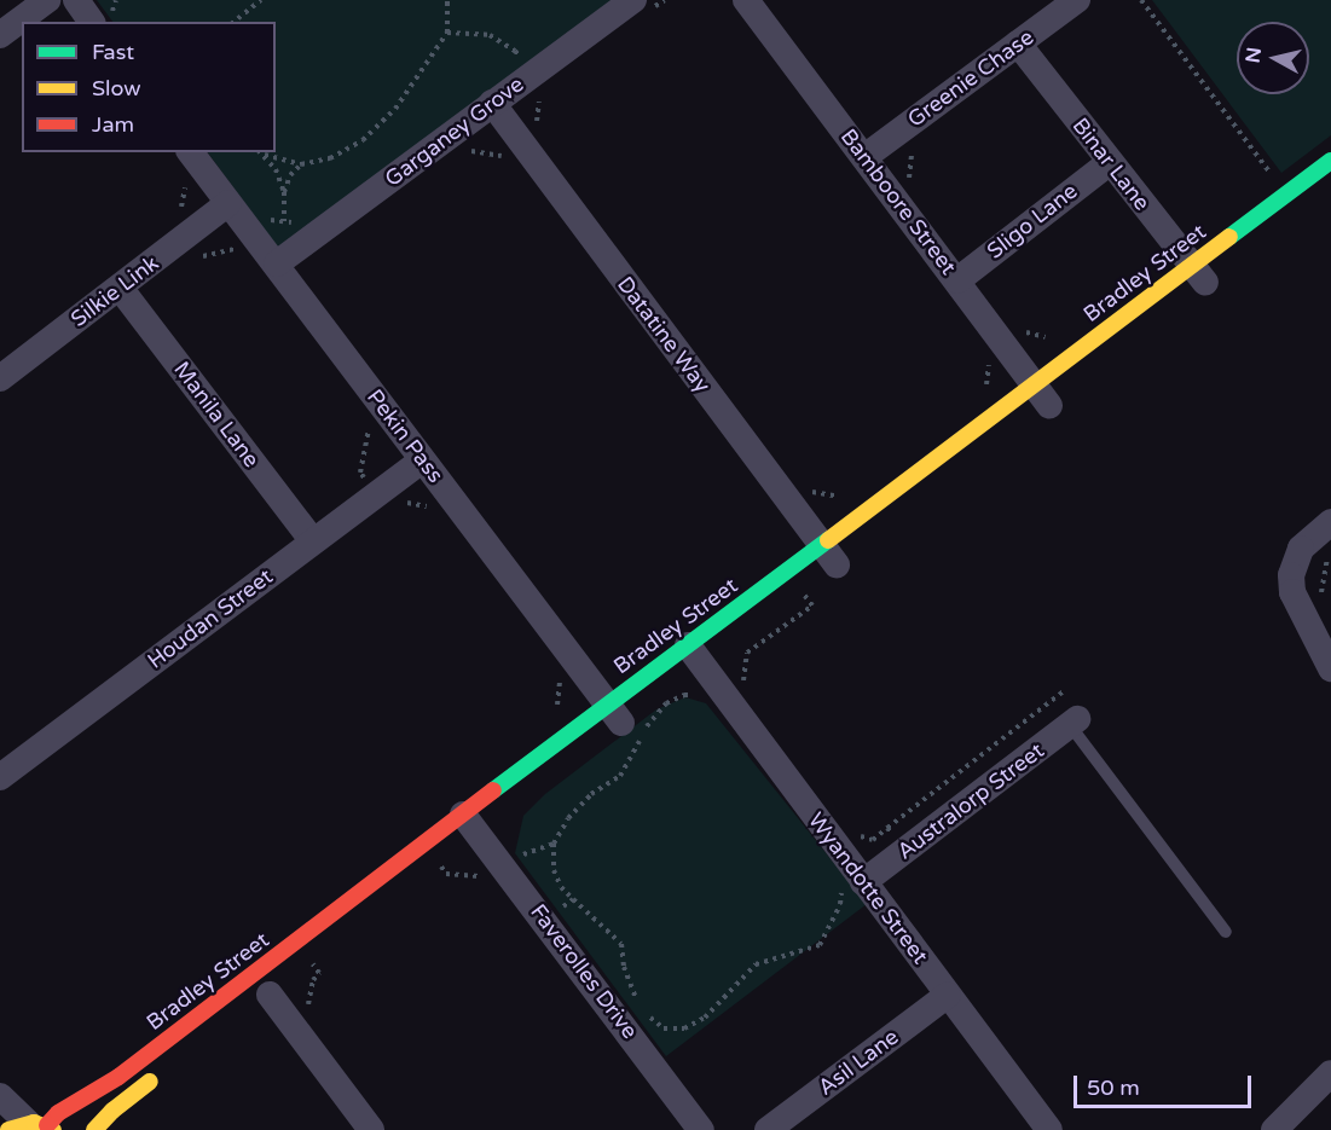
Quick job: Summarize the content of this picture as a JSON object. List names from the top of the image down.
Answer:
{
  "streets": {
    "street": [
      "Greenie Chase",
      "Garganey Grove",
      "Binar Lane",
      "Bamboore Street",
      "Sligo Lane",
      "Bradley Street",
      "Silkie Link",
      "Datatine Way",
      "Manila Lane",
      "Pekin Pass",
      "Houdan Street",
      "Australorp Street",
      "Wyandotte Street",
      "Faverolles Drive",
      "Asil Lane"
    ]
  },
  "crossings": [
    ["Greenie Chase", "Binar Lane"],
    ["Greenie Chase", "Bamboore Street"],
    ["Garganey Grove", "Datatine Way"],
    ["Garganey Grove", "Pekin Pass"],
    ["Binar Lane", "Sligo Lane"],
    ["Binar Lane", "Bradley Street"],
    ["Bamboore Street", "Sligo Lane"],
    ["Bamboore Street", "Bradley Street"],
    ["Bradley Street", "Datatine Way"],
    ["Bradley Street", "Pekin Pass"],
    ["Bradley Street", "Wyandotte Street"],
    ["Bradley Street", "Faverolles Drive"],
    ["Silkie Link", "Manila Lane"],
    ["Silkie Link", "Pekin Pass"],
    ["Manila Lane", "Houdan Street"],
    ["Pekin Pass", "Houdan Street"],
    ["Australorp Street", "Wyandotte Street"],
    ["Wyandotte Street", "Asil Lane"]
  ],
  "legend": ["Fast", "Slow", "Jam"],
  "scale_bar": "50 m",
  "north": "left"
}
